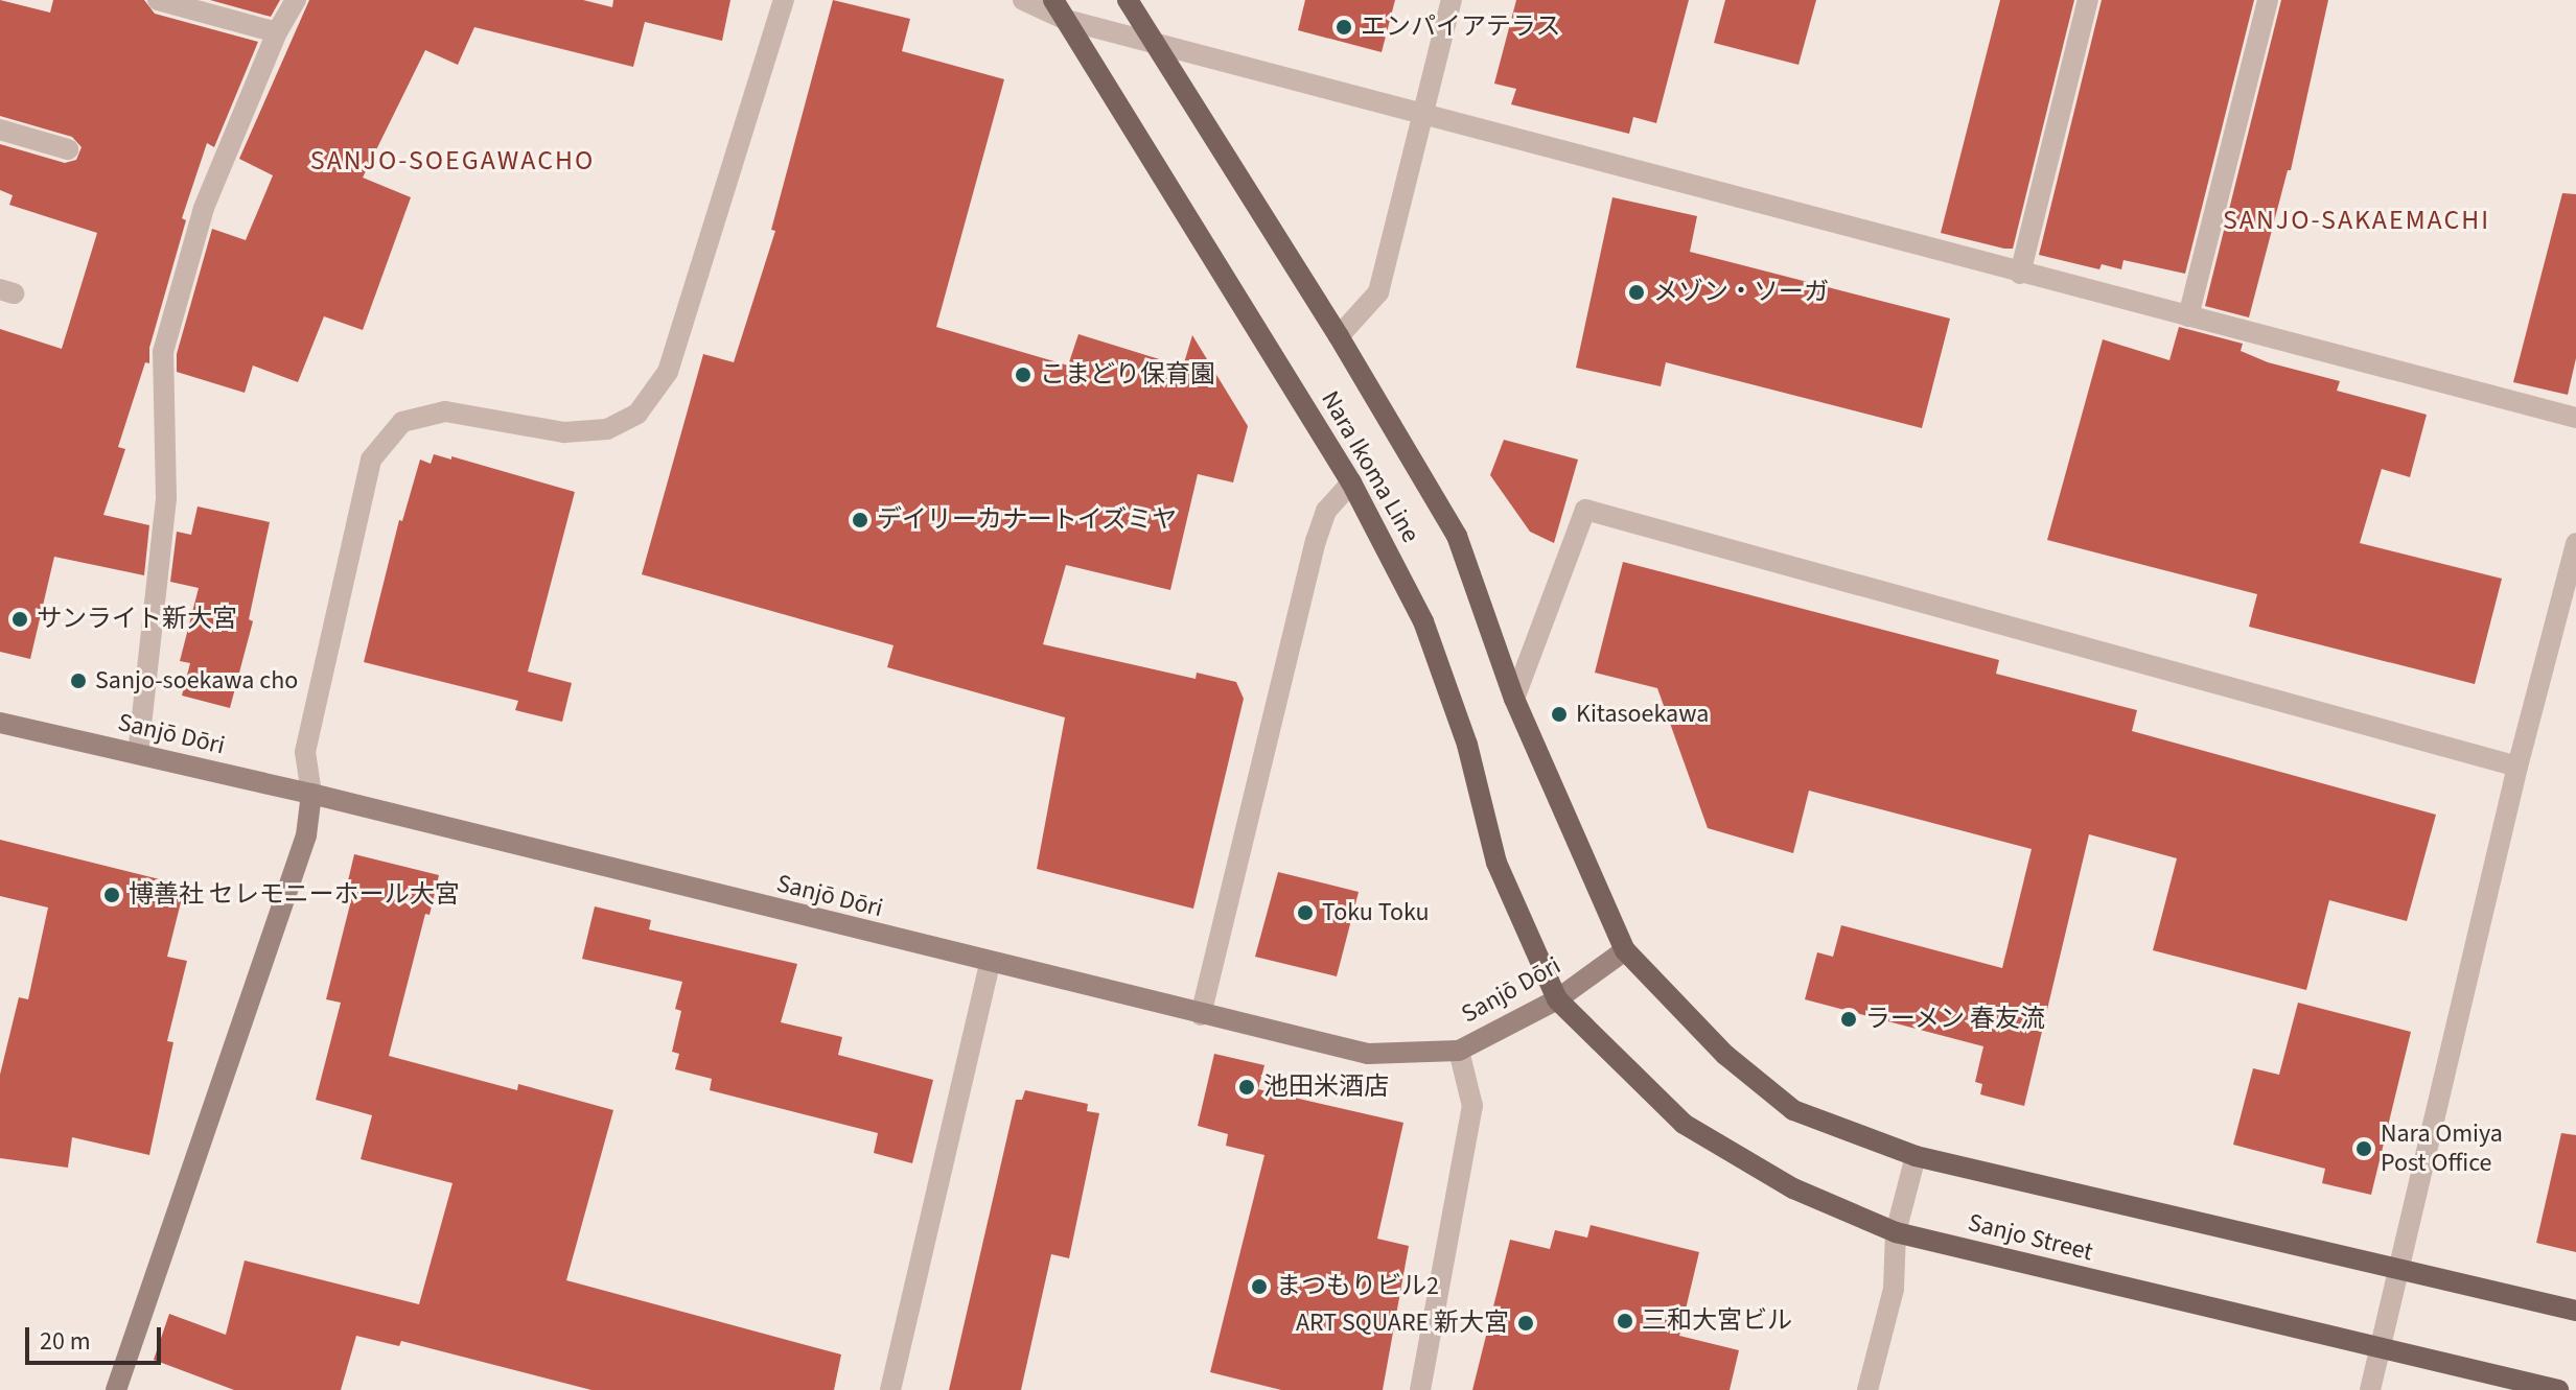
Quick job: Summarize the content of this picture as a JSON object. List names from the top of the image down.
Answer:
{
  "streets": {
    "main road": ["Nara Ikoma Line", "Sanjo Street"],
    "street": ["Sanjō Dōri"]
  },
  "crossings": [
    ["Nara Ikoma Line", "Sanjō Dōri"],
    ["Nara Ikoma Line", "Sanjo Street"],
    ["Sanjō Dōri", "Sanjo Street"]
  ],
  "districts": ["SANJO-SOEGAWACHO", "SANJO-SAKAEMACHI"],
  "places": [
    "エンパイアテラス",
    "メゾン・ソーガ",
    "こまどり保育園",
    "デイリーカナートイズミヤ",
    "サンライト新大宮",
    "Sanjo-soekawa cho",
    "Kitasoekawa",
    "博善社 セレモニーホール大宮",
    "Toku Toku",
    "ラーメン 春友流",
    "池田米酒店",
    "Nara Omiya Post Office",
    "まつもりビル2",
    "三和大宮ビル",
    "ART SQUARE 新大宮"
  ],
  "scale_bar": "20 m"
}
